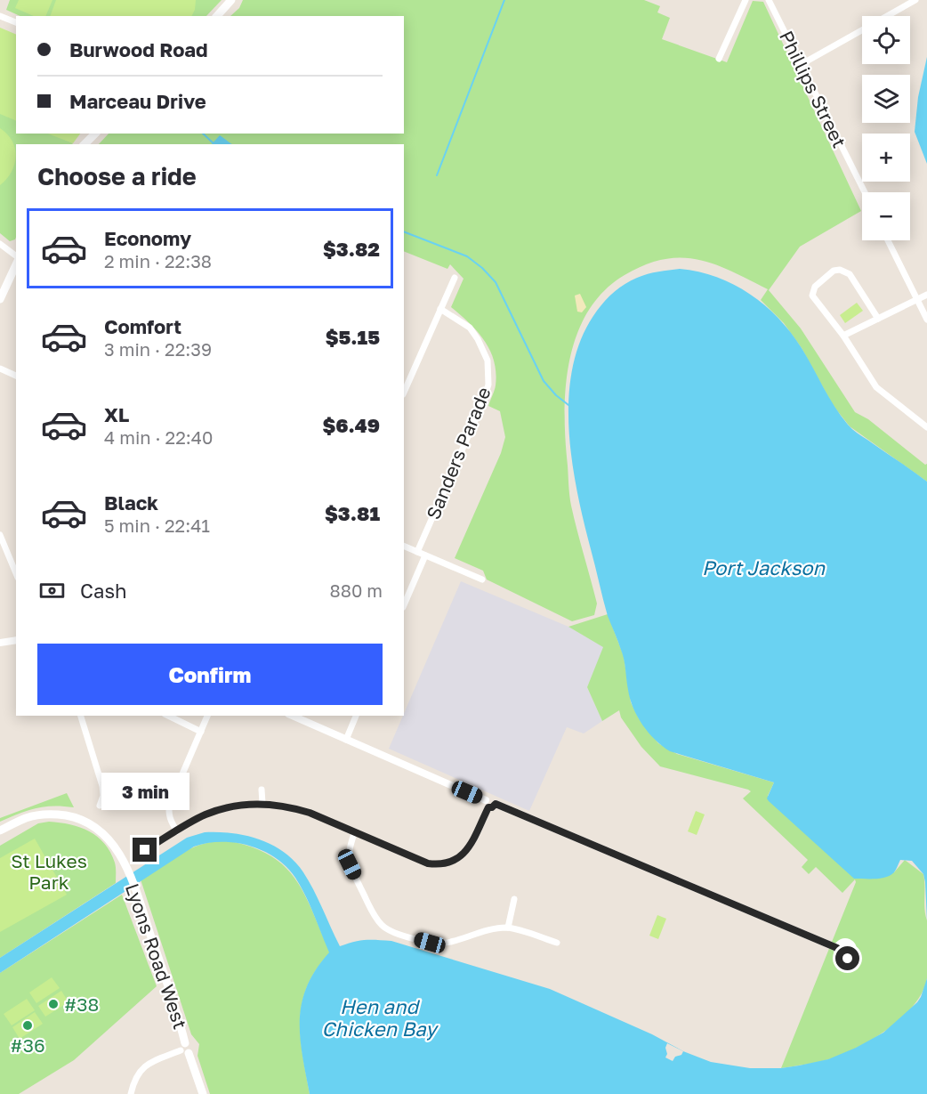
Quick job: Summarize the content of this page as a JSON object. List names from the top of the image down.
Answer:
{
  "streets": {
    "main road": ["Lyons Road West"],
    "street": ["Phillips Street", "Sanders Parade"]
  },
  "water": ["Port Jackson", "Hen and Chicken Bay"],
  "parks": ["St Lukes Park"],
  "places": ["#38", "#36"],
  "page": {
    "map_buttons": ["+", "−"],
    "banner": ["Burwood Road", "Marceau Drive"],
    "heading": "Choose a ride",
    "list": [
      {
        "name": "Economy",
        "note": "2 min · 22:38",
        "value": "$3.82"
      },
      {
        "name": "Comfort",
        "note": "3 min · 22:39",
        "value": "$5.15"
      },
      {
        "name": "XL",
        "note": "4 min · 22:40",
        "value": "$6.49"
      },
      {
        "name": "Black",
        "note": "5 min · 22:41",
        "value": "$3.81"
      }
    ],
    "pay": ["Cash", "880 m"],
    "buttons": "Confirm",
    "bubble": "3 min"
  }
}
